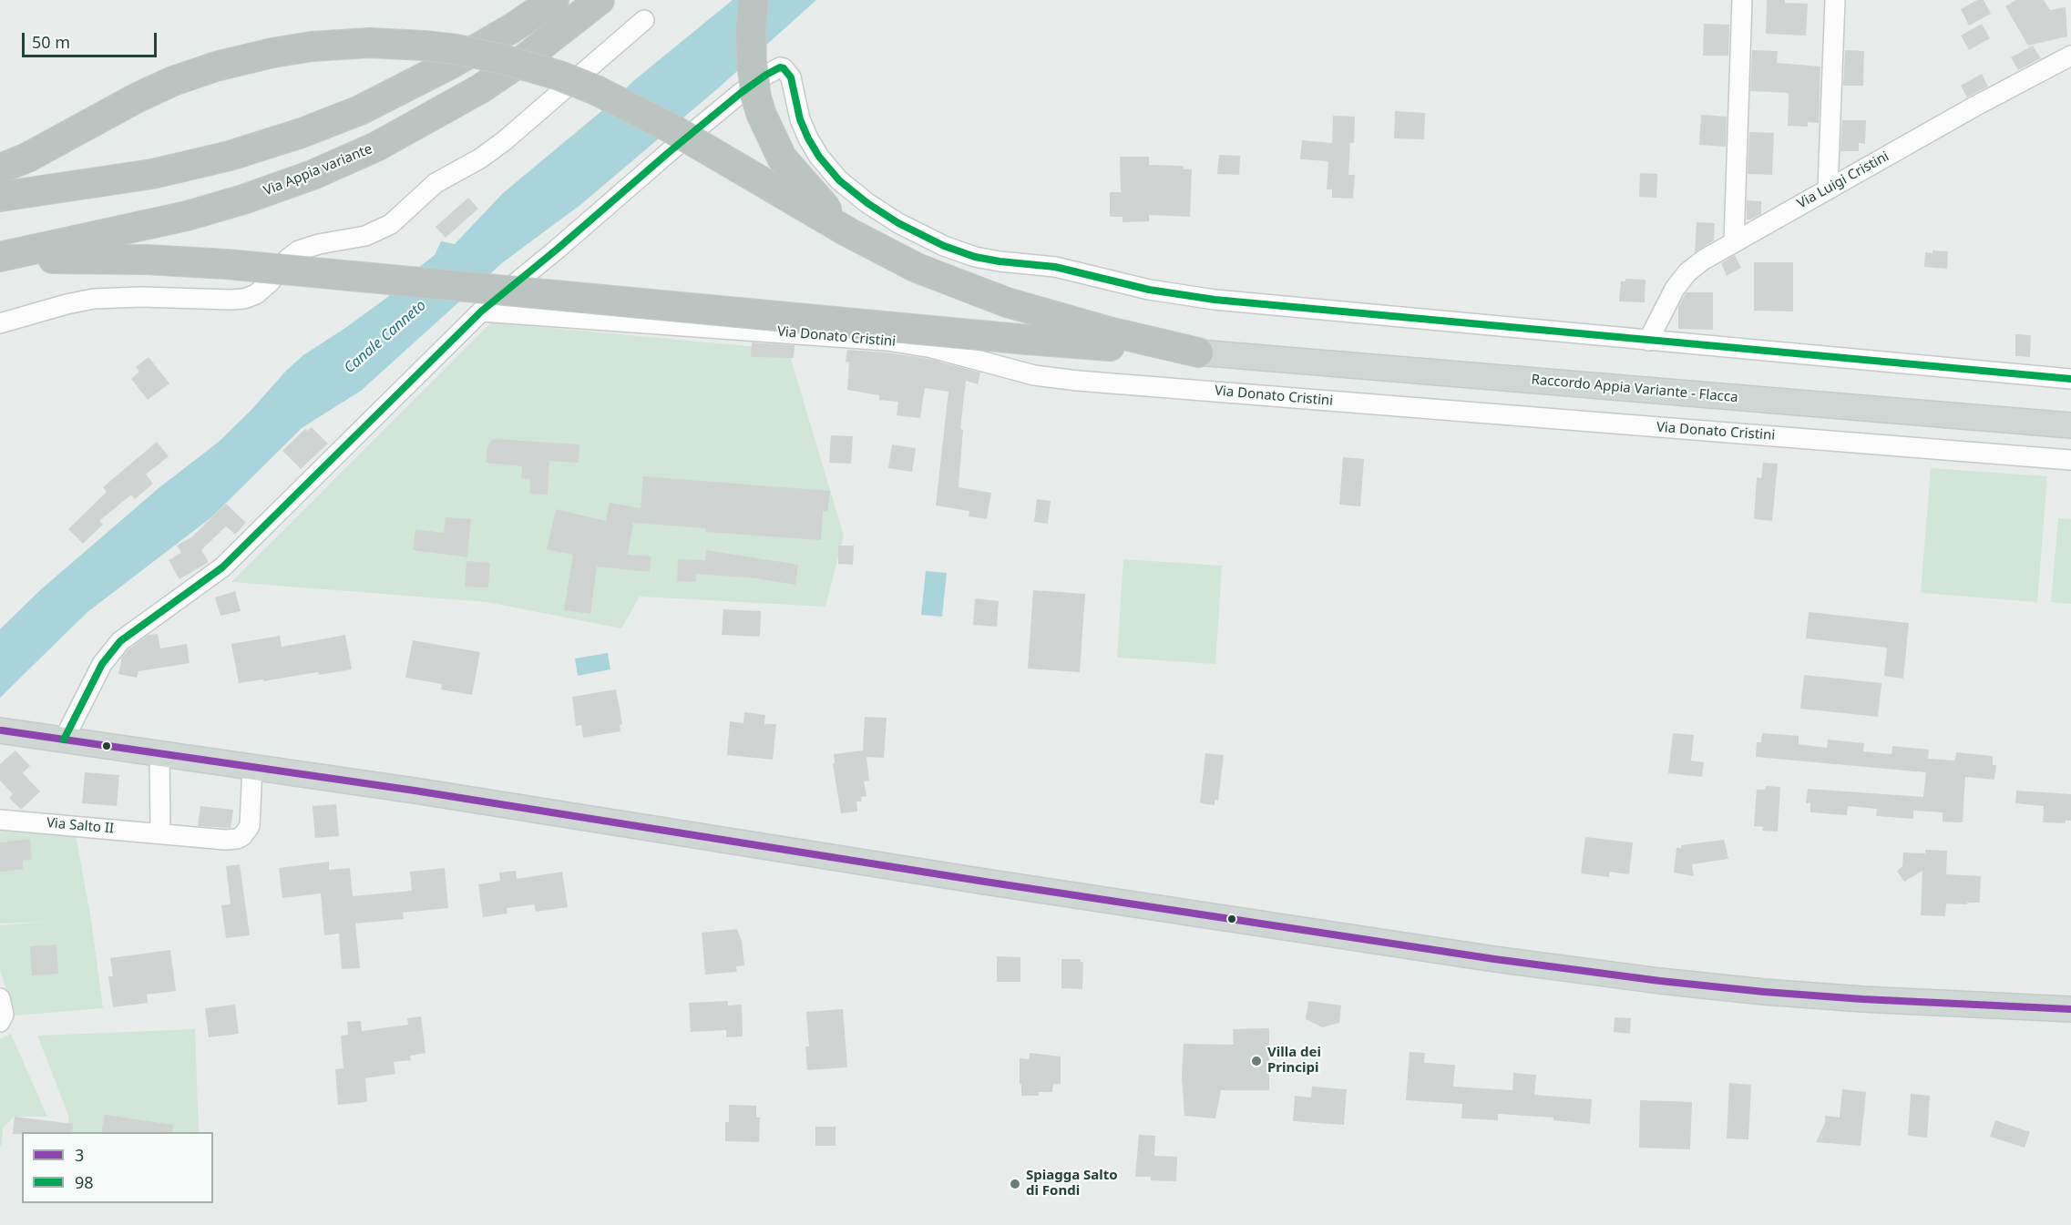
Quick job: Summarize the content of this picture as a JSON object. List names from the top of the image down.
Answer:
{
  "streets": {
    "highway": ["Via Appia variante"],
    "main road": ["Raccordo Appia Variante - Flacca"],
    "street": ["Via Luigi Cristini", "Via Donato Cristini", "Via Salto II"]
  },
  "water": ["Canale Canneto"],
  "places": ["Villa dei Principi", "Spiagga Salto di Fondi"],
  "lines": ["transit line 98", "transit line 3"],
  "legend": ["3", "98"],
  "scale_bar": "50 m"
}
